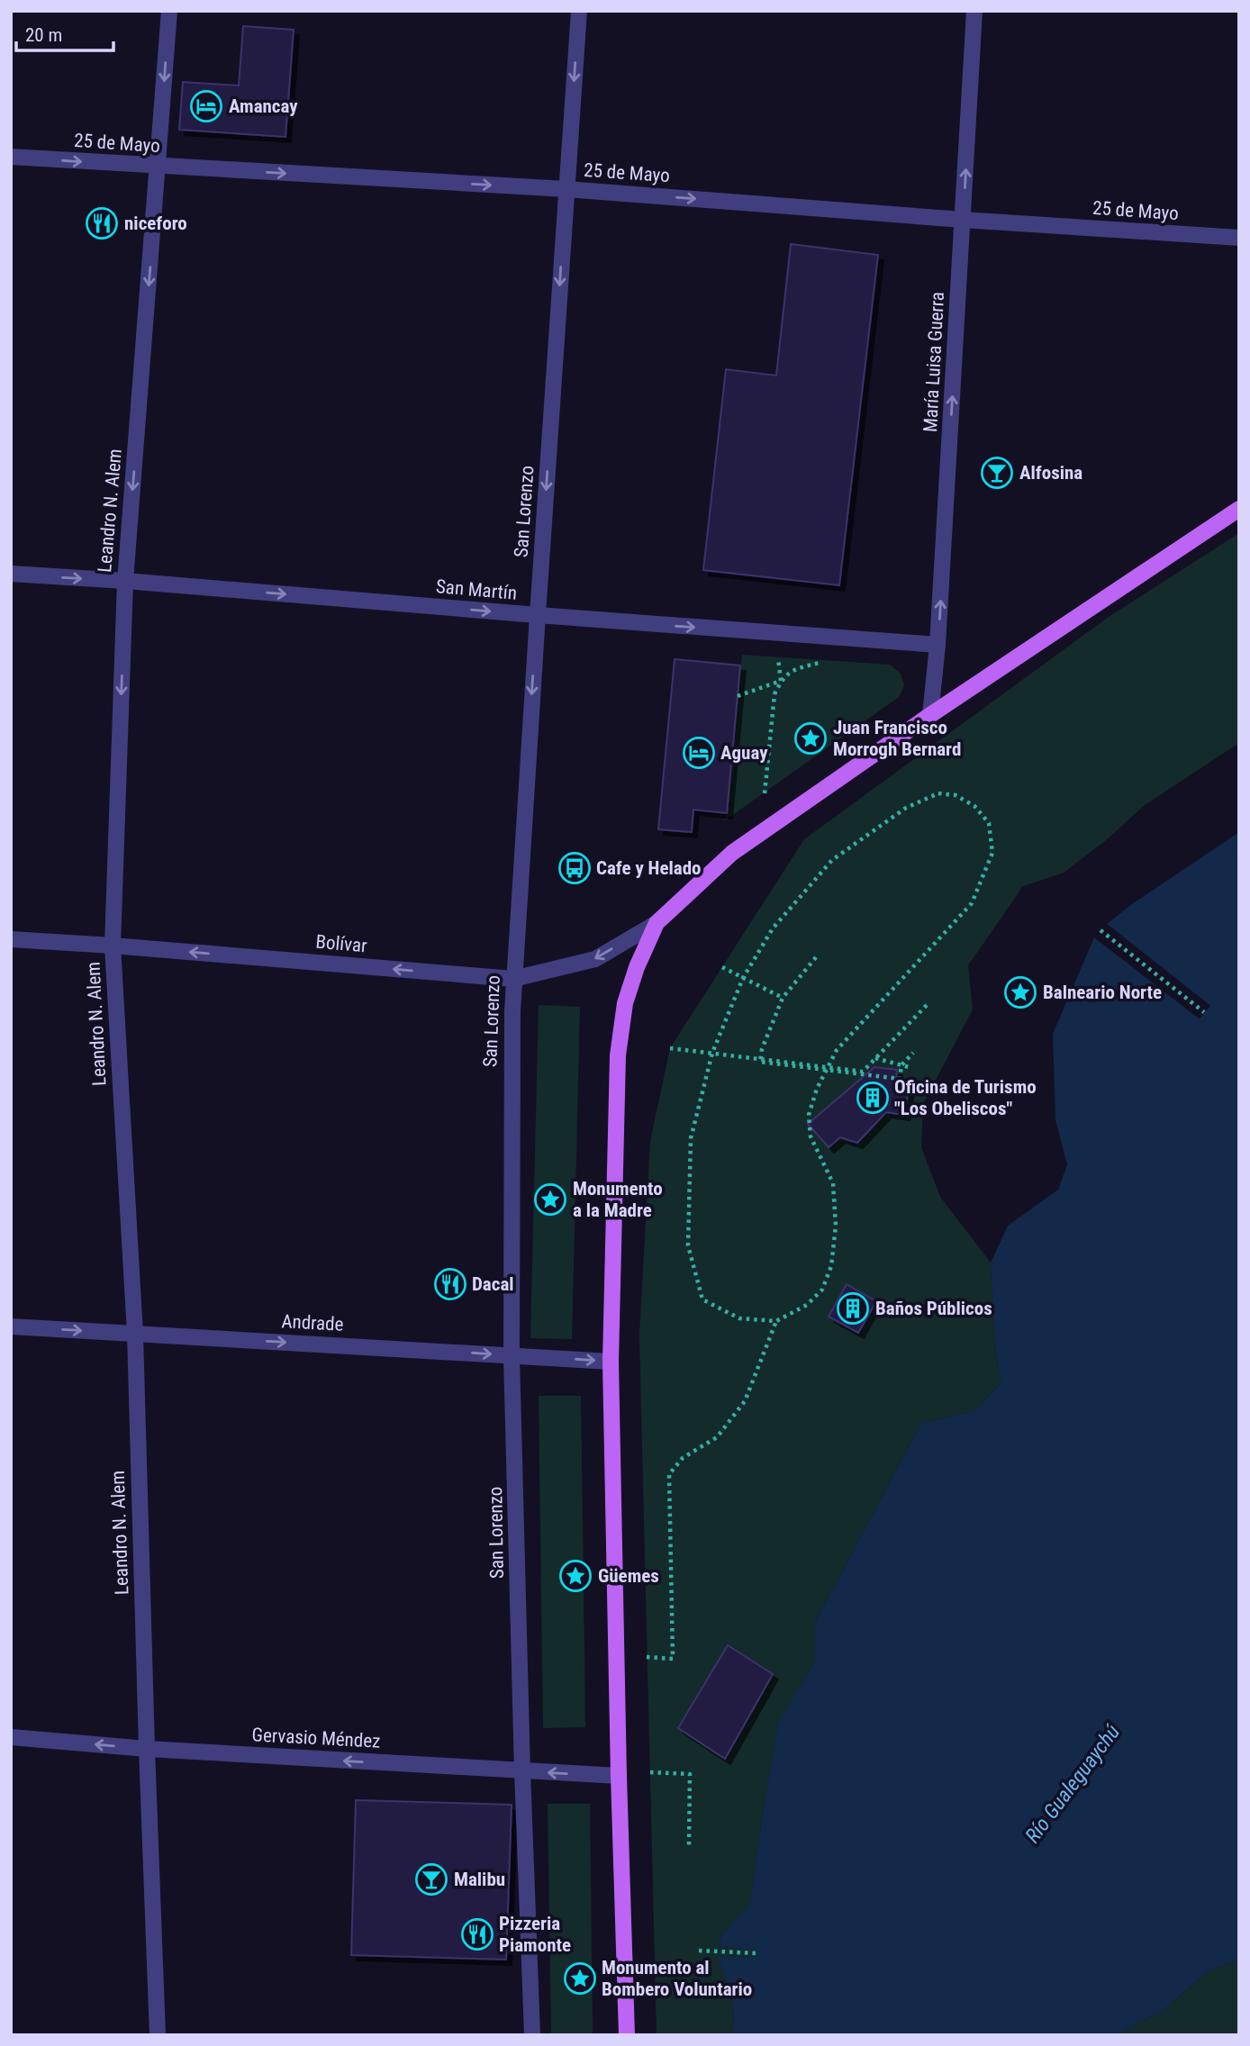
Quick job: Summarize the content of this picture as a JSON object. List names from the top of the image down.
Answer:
{
  "streets": {
    "street": [
      "25 de Mayo",
      "María Luisa Guerra",
      "Leandro N. Alem",
      "San Lorenzo",
      "San Martín",
      "Bolívar",
      "Andrade",
      "Gervasio Méndez"
    ]
  },
  "crossings": [
    ["25 de Mayo", "María Luisa Guerra"],
    ["25 de Mayo", "Leandro N. Alem"],
    ["25 de Mayo", "San Lorenzo"],
    ["María Luisa Guerra", "San Martín"],
    ["Leandro N. Alem", "San Martín"],
    ["Leandro N. Alem", "Bolívar"],
    ["Leandro N. Alem", "Andrade"],
    ["Leandro N. Alem", "Gervasio Méndez"],
    ["San Lorenzo", "San Martín"],
    ["San Lorenzo", "Bolívar"],
    ["San Lorenzo", "Andrade"],
    ["San Lorenzo", "Gervasio Méndez"]
  ],
  "one_way": [
    "25 de Mayo",
    "María Luisa Guerra",
    "Leandro N. Alem",
    "San Lorenzo",
    "San Martín",
    "Bolívar",
    "Andrade",
    "Gervasio Méndez"
  ],
  "water": ["Río Gualeguaychú"],
  "places": {
    "hotel": ["Amancay", "Aguay"],
    "restaurant": ["niceforo", "Dacal", "Pizzeria Piamonte"],
    "bar": ["Alfosina", "Malibu"],
    "place": [
      "Juan Francisco Morrogh Bernard",
      "Balneario Norte",
      "Monumento a la Madre",
      "Güemes",
      "Monumento al Bombero Voluntario"
    ],
    "bus stop": ["Cafe y Helado"],
    "building": ["Oficina de Turismo \"Los Obeliscos\"", "Baños Públicos"]
  },
  "scale_bar": "20 m"
}
